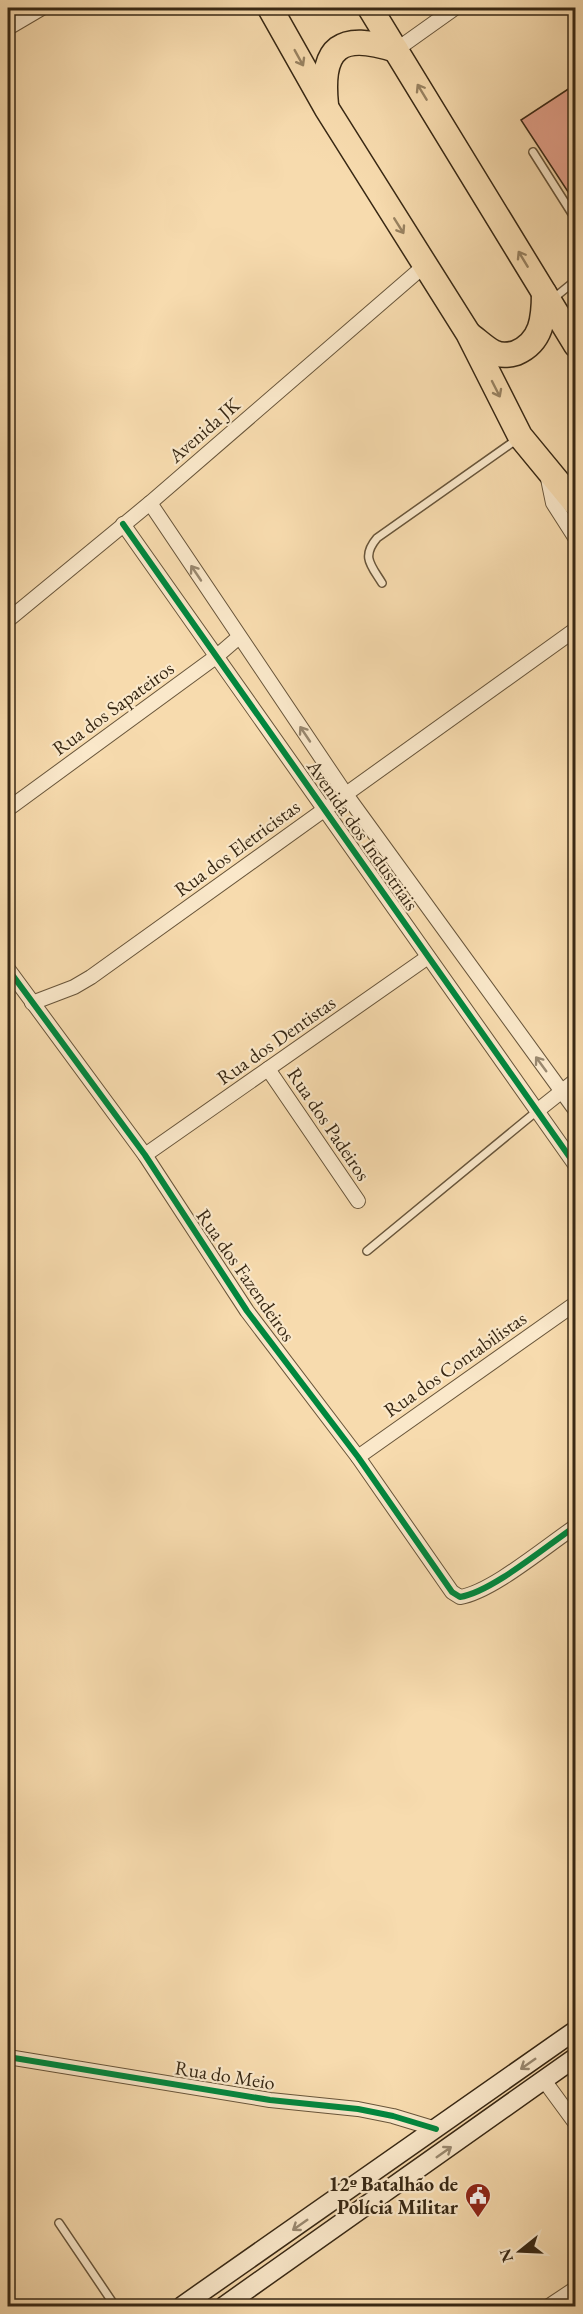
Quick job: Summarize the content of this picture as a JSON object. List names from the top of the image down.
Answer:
{
  "streets": {
    "street": [
      "Avenida JK",
      "Rua dos Sapateiros",
      "Avenida dos Industriais",
      "Rua dos Eletricistas",
      "Rua dos Dentistas",
      "Rua dos Padeiros",
      "Rua dos Fazendeiros",
      "Rua dos Contabilistas",
      "Rua do Meio"
    ]
  },
  "crossings": [
    ["Avenida JK", "Avenida dos Industriais"],
    ["Rua dos Sapateiros", "Avenida dos Industriais"],
    ["Avenida dos Industriais", "Rua dos Eletricistas"],
    ["Avenida dos Industriais", "Rua dos Dentistas"],
    ["Rua dos Eletricistas", "Rua dos Fazendeiros"],
    ["Rua dos Dentistas", "Rua dos Padeiros"],
    ["Rua dos Dentistas", "Rua dos Fazendeiros"],
    ["Rua dos Fazendeiros", "Rua dos Contabilistas"]
  ],
  "places": {
    "public building": ["12º Batalhão de Polícia Militar"]
  },
  "north": "left"
}
